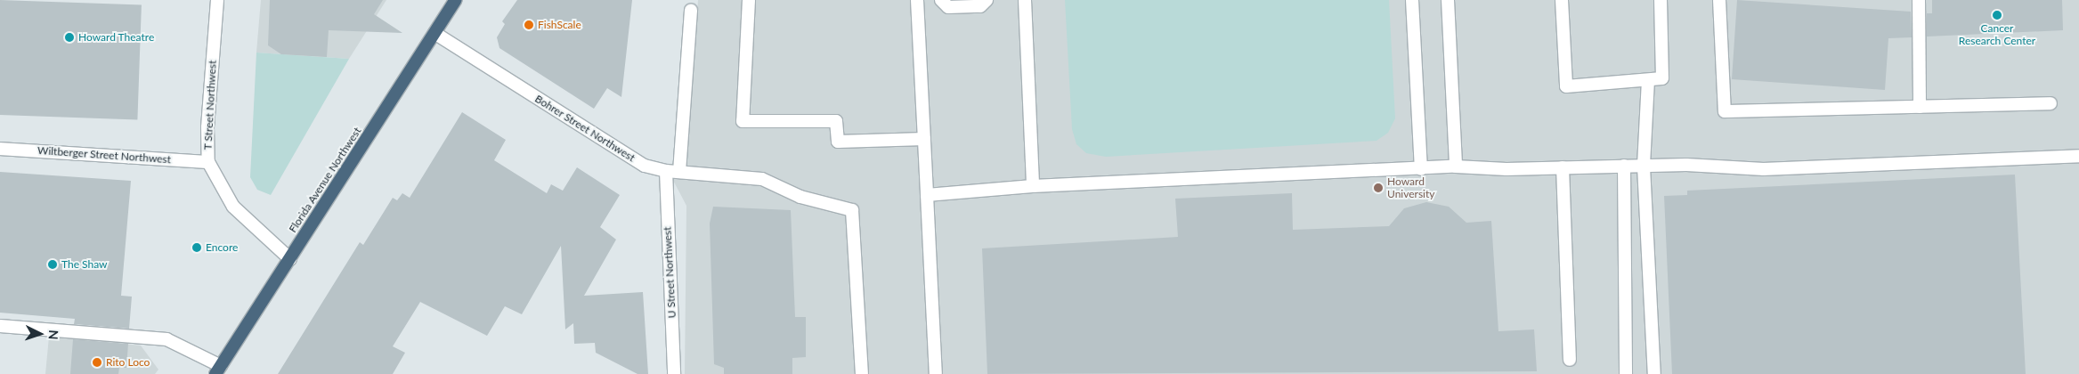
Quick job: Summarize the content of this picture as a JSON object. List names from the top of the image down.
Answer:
{
  "streets": {
    "highway": ["Florida Avenue Northwest"],
    "street": [
      "T Street Northwest",
      "Bohrer Street Northwest",
      "Wiltberger Street Northwest",
      "U Street Northwest"
    ]
  },
  "crossings": [
    ["T Street Northwest", "Wiltberger Street Northwest"],
    ["T Street Northwest", "Florida Avenue Northwest"],
    ["Bohrer Street Northwest", "Florida Avenue Northwest"],
    ["Bohrer Street Northwest", "U Street Northwest"]
  ],
  "places": [
    "Cancer Research Center",
    "FishScale",
    "Howard Theatre",
    "Howard University",
    "Encore",
    "The Shaw",
    "Rito Loco"
  ],
  "north": "right"
}
